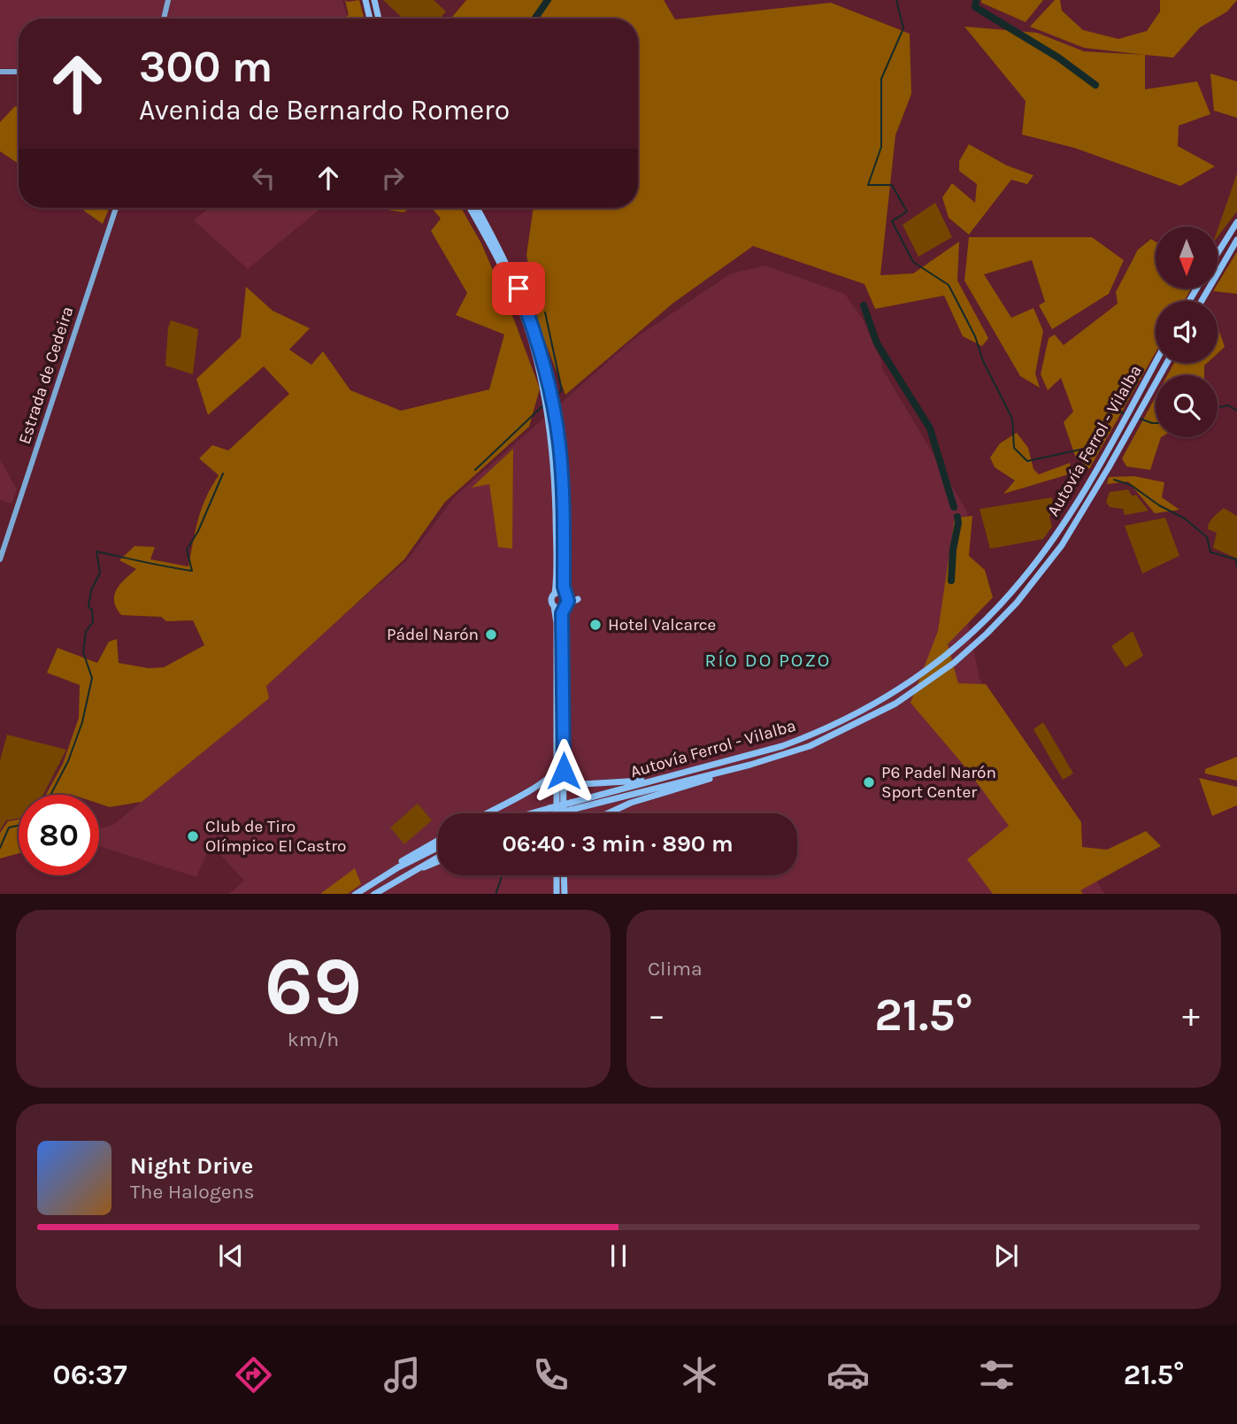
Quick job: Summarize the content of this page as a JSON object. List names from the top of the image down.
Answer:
{
  "streets": {
    "highway": ["Autovía Ferrol - Vilalba"],
    "main road": ["Estrada de Cedeira"]
  },
  "districts": ["RÍO DO POZO"],
  "places": [
    "Hotel Valcarce",
    "Pádel Narón",
    "P6 Padel Narón Sport Center",
    "Club de Tiro Olímpico El Castro"
  ],
  "north": "bottom",
  "page": {
    "turn": ["300 m", "Avenida de Bernardo Romero"],
    "limit": "80",
    "trip": "06:40 · 3 min · 890 m",
    "tile": [
      ["69", "km/h"],
      "Clima"
    ],
    "heat": ["−", "21.5°", "+"],
    "song": ["Night Drive", "The Halogens"],
    "tabs": ["06:37", "21.5°"]
  }
}
